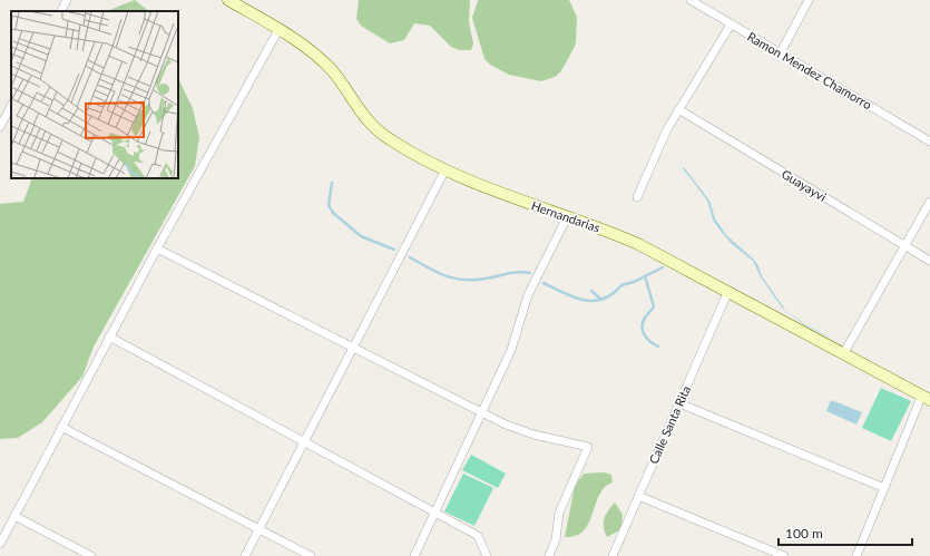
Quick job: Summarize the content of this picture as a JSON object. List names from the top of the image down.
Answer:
{
  "streets": {
    "street": [
      "Ramon Mendez Chamorro",
      "Guayayvi",
      "Hernandarias",
      "Calle Santa Rita"
    ]
  },
  "crossings": [
    ["Hernandarias", "Calle Santa Rita"]
  ],
  "scale_bar": "100 m"
}
